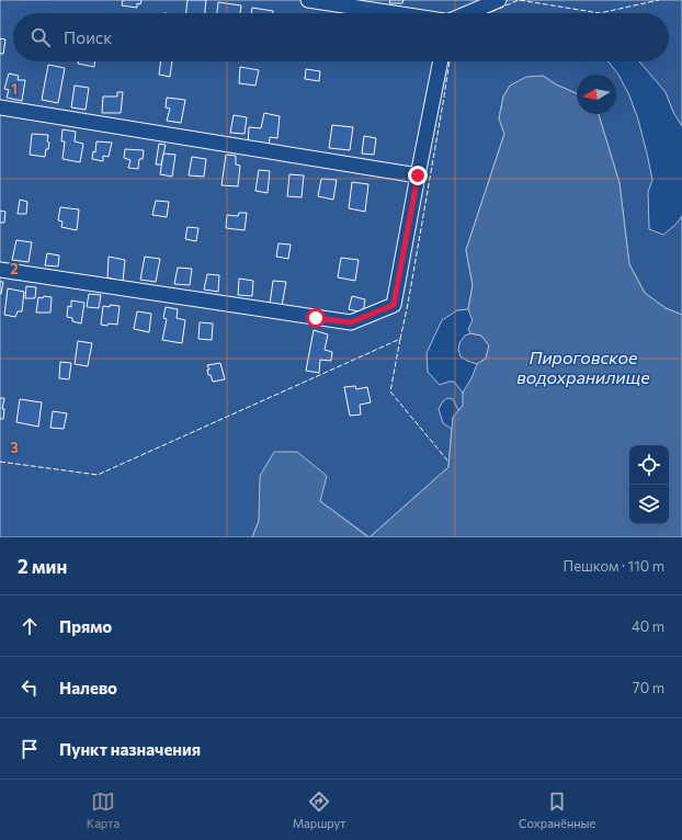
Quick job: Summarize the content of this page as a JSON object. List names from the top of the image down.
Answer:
{
  "water": ["Пироговское водохранилище"],
  "north": "left",
  "page": {
    "search": "Поиск",
    "heading": ["2 мин", "Пешком · 110 m"],
    "list": [
      ["Прямо", "40 m"],
      ["Налево", "70 m"],
      "Пункт назначения"
    ],
    "nav": ["Карта", "Маршрут", "Сохранённые"]
  },
  "grid": {
    "rows": ["1", "2", "3"]
  }
}
